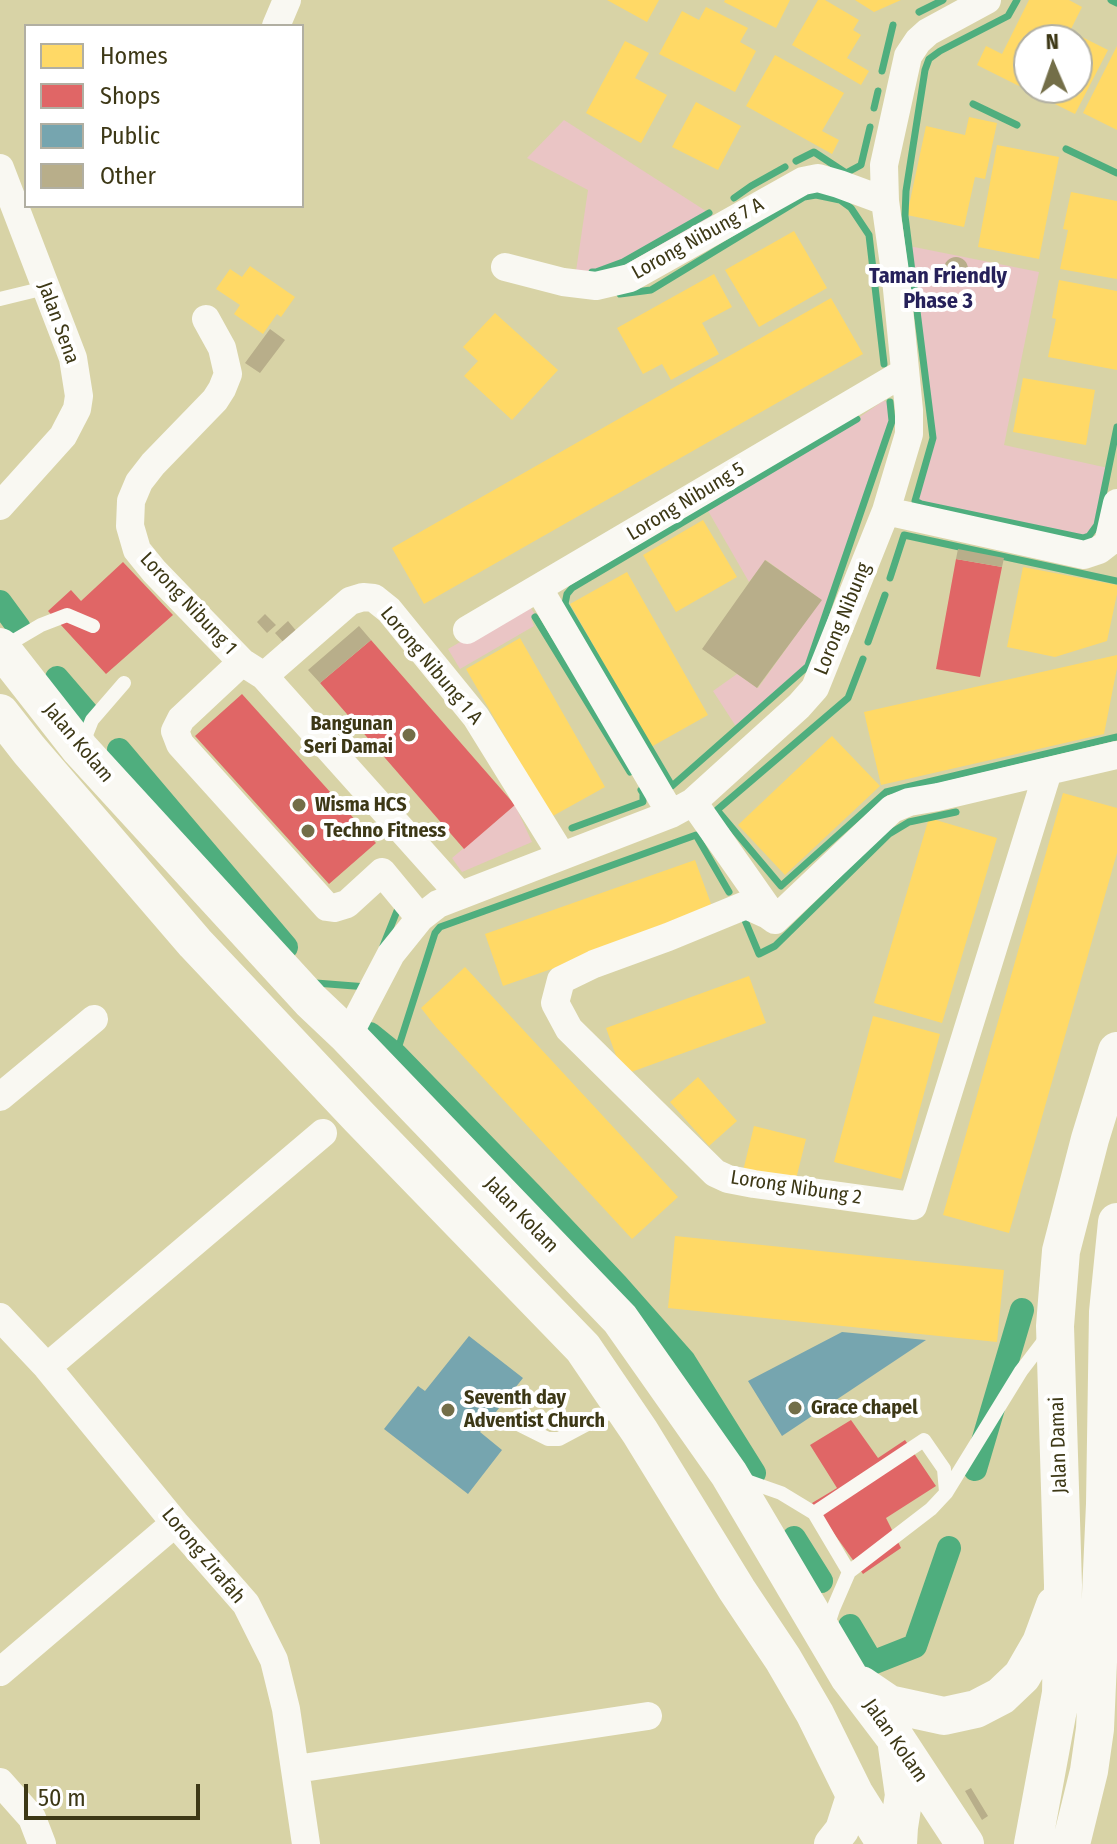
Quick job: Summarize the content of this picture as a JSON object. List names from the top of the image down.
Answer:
{
  "streets": {
    "main road": ["Jalan Kolam", "Jalan Damai"],
    "street": [
      "Lorong Nibung 7 A",
      "Jalan Sena",
      "Lorong Nibung 5",
      "Lorong Nibung 1",
      "Lorong Nibung",
      "Lorong Nibung 1 A",
      "Lorong Nibung 2",
      "Lorong Zirafah"
    ]
  },
  "crossings": [
    ["Lorong Nibung 7 A", "Lorong Nibung"],
    ["Lorong Nibung 5", "Lorong Nibung"],
    ["Lorong Nibung 1", "Lorong Nibung 1 A"],
    ["Lorong Nibung", "Lorong Nibung 1 A"],
    ["Lorong Nibung", "Jalan Kolam"]
  ],
  "districts": ["Taman Friendly Phase 3"],
  "places": [
    "Bangunan Seri Damai",
    "Wisma HCS",
    "Techno Fitness",
    "Grace chapel",
    "Seventh day Adventist Church"
  ],
  "legend": [
    "Homes",
    "Shops",
    "Public",
    "Other"
  ],
  "scale_bar": "50 m",
  "north": "top"
}
